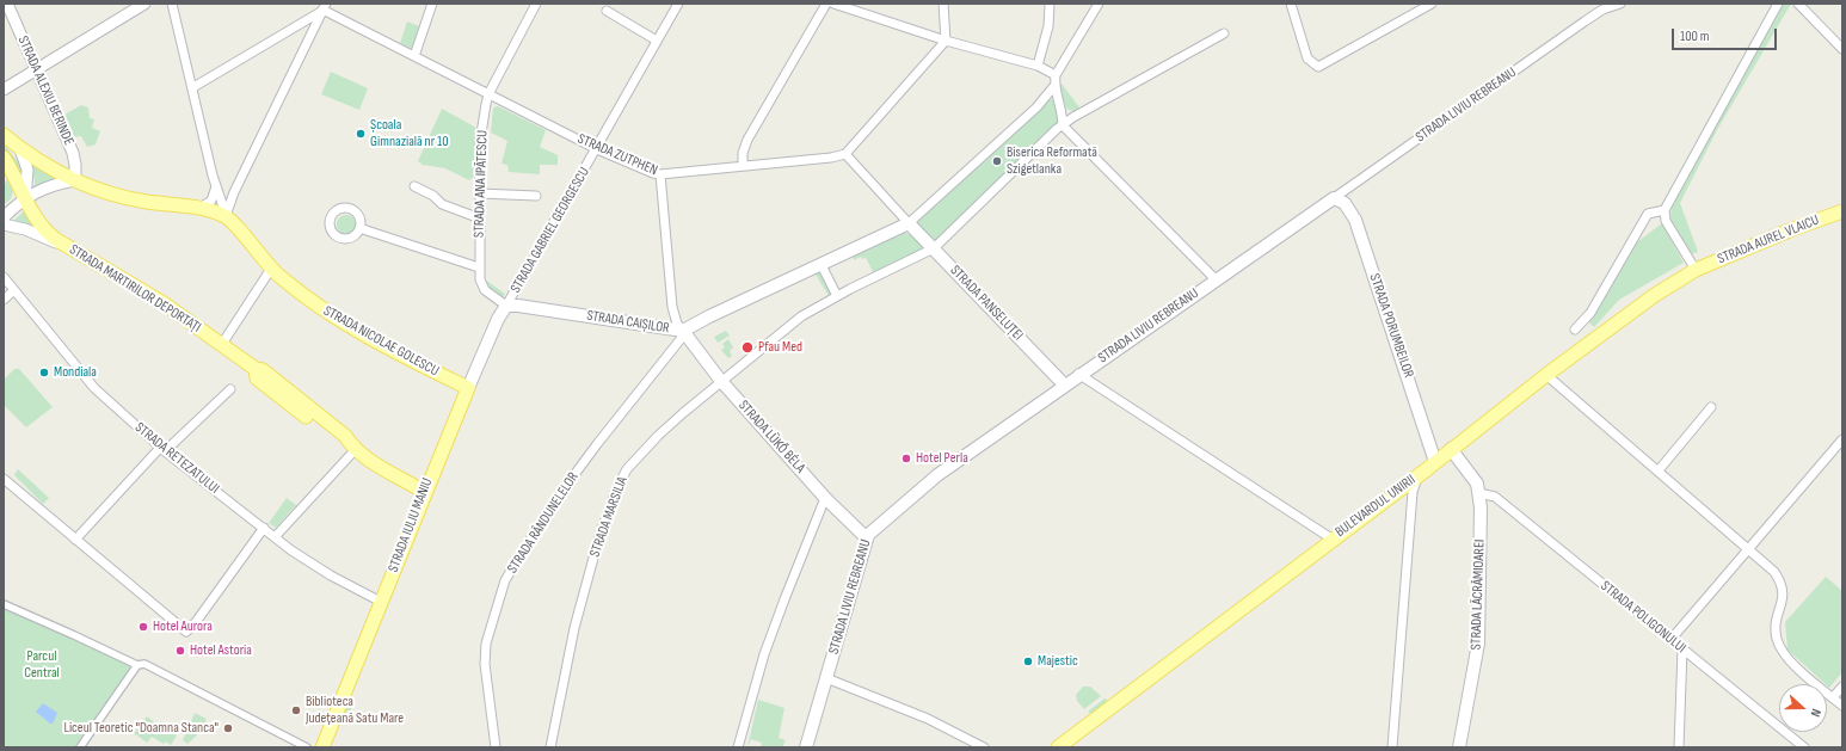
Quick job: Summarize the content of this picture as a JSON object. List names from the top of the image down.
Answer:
{
  "streets": {
    "main road": [
      "STRADA LIVIU REBREANU",
      "STRADA AUREL VLAICU",
      "STRADA MARTIRILOR DEPORTAȚI",
      "STRADA PANSELUȚEI",
      "STRADA CAIȘILOR",
      "STRADA PORUMBEILOR",
      "STRADA NICOLAE GOLESCU",
      "STRADA LÜKŐ BÉLA",
      "BULEVARDUL UNIRII",
      "STRADA IULIU MANIU",
      "STRADA LĂCRĂMIOAREI"
    ],
    "street": [
      "STRADA ALEXIU BERINDE",
      "STRADA ZUTPHEN",
      "STRADA ANA IPĂTESCU",
      "STRADA GABRIEL GEORGESCU",
      "STRADA RETEZATULUI",
      "STRADA MARSILIA",
      "STRADA RÂNDUNELELOR",
      "STRADA POLIGONULUI"
    ]
  },
  "crossings": [
    ["STRADA LIVIU REBREANU", "STRADA PANSELUȚEI"],
    ["STRADA LIVIU REBREANU", "STRADA PORUMBEILOR"],
    ["STRADA LIVIU REBREANU", "STRADA LÜKŐ BÉLA"],
    ["STRADA ZUTPHEN", "STRADA ANA IPĂTESCU"],
    ["STRADA ZUTPHEN", "STRADA GABRIEL GEORGESCU"],
    ["STRADA ANA IPĂTESCU", "STRADA GABRIEL GEORGESCU"],
    ["STRADA ANA IPĂTESCU", "STRADA CAIȘILOR"],
    ["STRADA ANA IPĂTESCU", "STRADA IULIU MANIU"],
    ["STRADA GABRIEL GEORGESCU", "STRADA CAIȘILOR"],
    ["STRADA GABRIEL GEORGESCU", "STRADA IULIU MANIU"],
    ["STRADA AUREL VLAICU", "BULEVARDUL UNIRII"],
    ["STRADA MARTIRILOR DEPORTAȚI", "STRADA IULIU MANIU"],
    ["STRADA PANSELUȚEI", "STRADA CAIȘILOR"],
    ["STRADA PANSELUȚEI", "STRADA MARSILIA"],
    ["STRADA CAIȘILOR", "STRADA LÜKŐ BÉLA"],
    ["STRADA CAIȘILOR", "STRADA RÂNDUNELELOR"],
    ["STRADA CAIȘILOR", "STRADA IULIU MANIU"],
    ["STRADA PORUMBEILOR", "BULEVARDUL UNIRII"],
    ["STRADA NICOLAE GOLESCU", "STRADA IULIU MANIU"],
    ["STRADA LÜKŐ BÉLA", "STRADA MARSILIA"],
    ["STRADA LÜKŐ BÉLA", "STRADA RÂNDUNELELOR"],
    ["STRADA RETEZATULUI", "STRADA IULIU MANIU"],
    ["BULEVARDUL UNIRII", "STRADA LĂCRĂMIOAREI"],
    ["STRADA LĂCRĂMIOAREI", "STRADA POLIGONULUI"]
  ],
  "parks": ["Parcul Central"],
  "places": [
    "Școala Gimnazială nr 10",
    "Biserica Reformată Szigetlanka",
    "Pfau Med",
    "Mondiala",
    "Hotel Perla",
    "Hotel Aurora",
    "Hotel Astoria",
    "Majestic",
    "Biblioteca Judeţeană Satu Mare",
    "Liceul Teoretic \"Doamna Stanca\""
  ],
  "scale_bar": "100 m",
  "north": "right"
}
